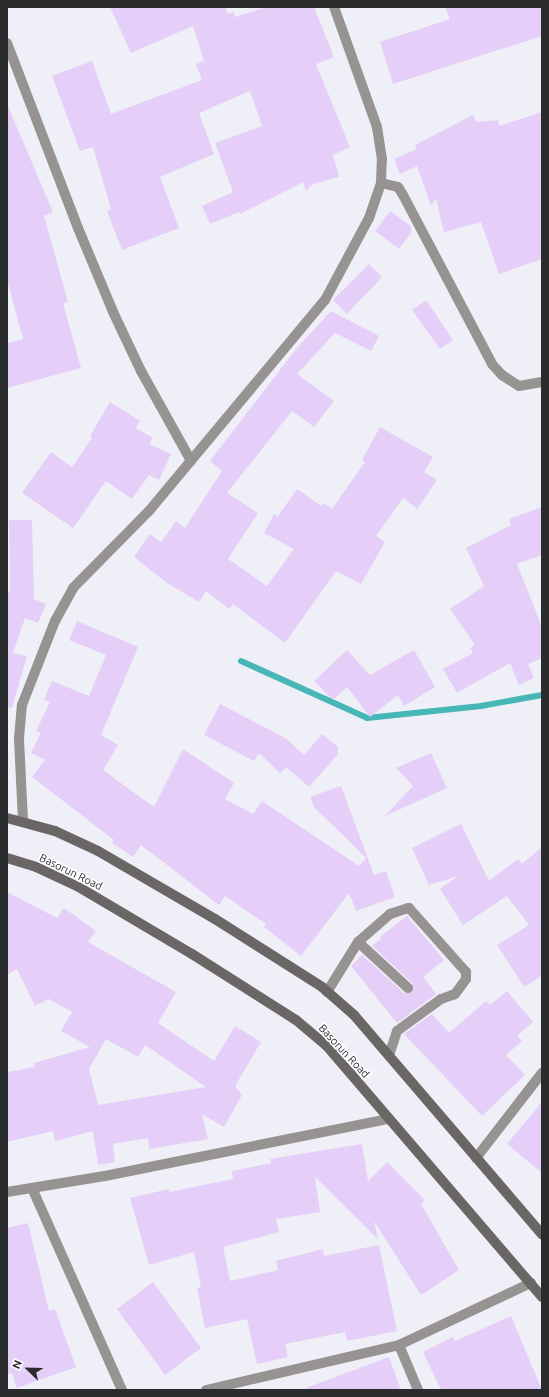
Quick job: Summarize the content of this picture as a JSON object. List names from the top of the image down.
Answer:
{
  "streets": {
    "main road": ["Basorun Road"]
  },
  "north": "top left"
}
